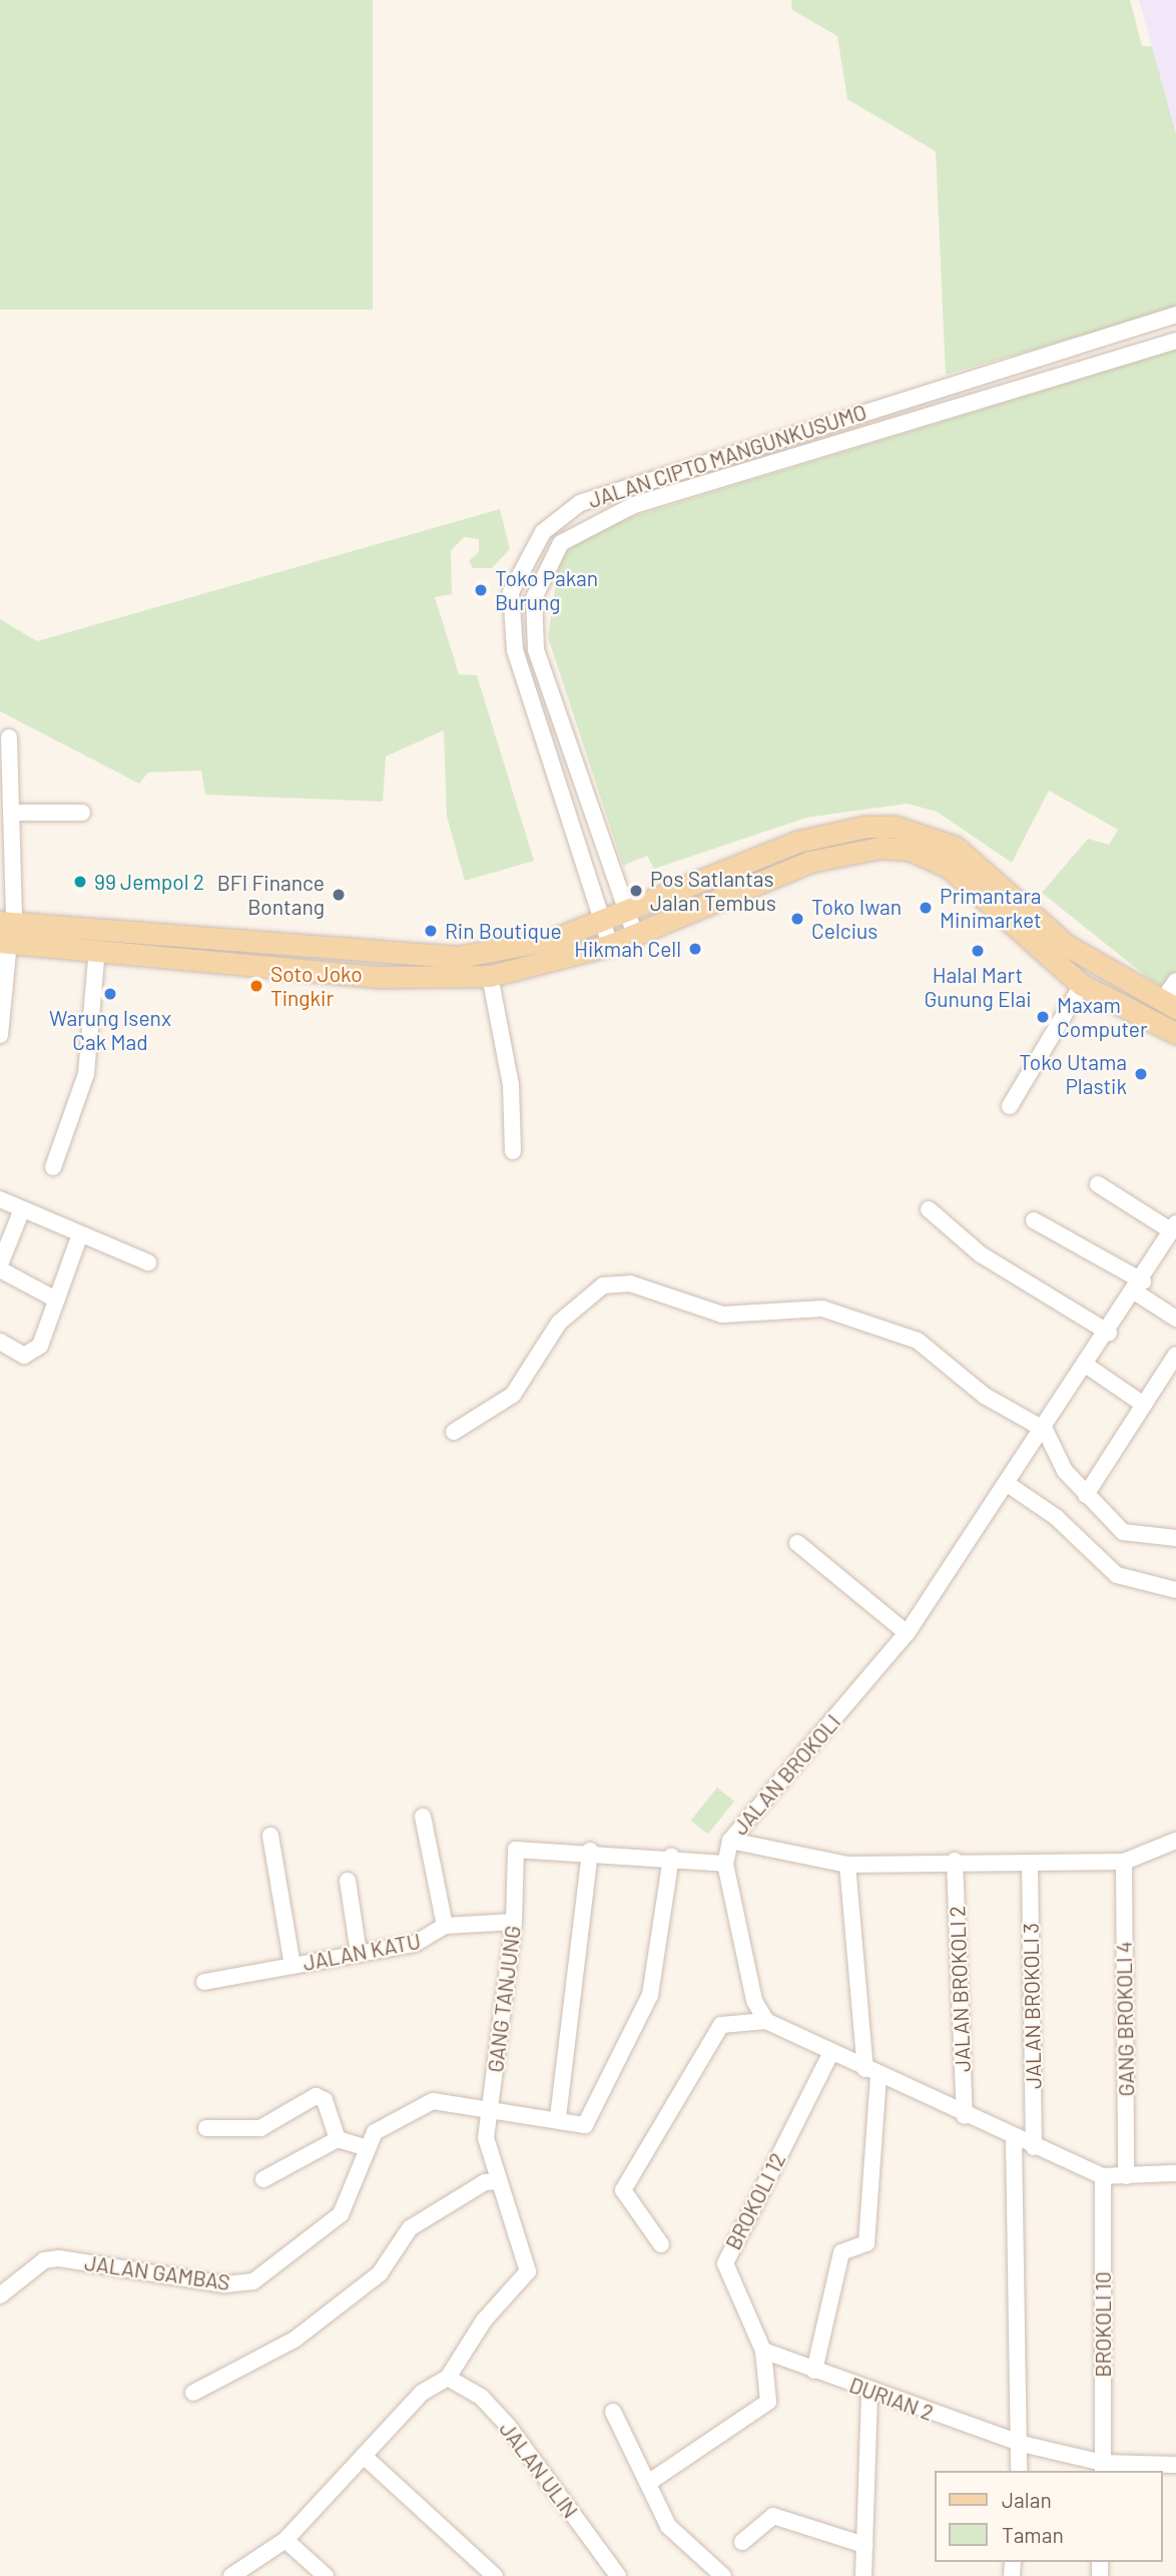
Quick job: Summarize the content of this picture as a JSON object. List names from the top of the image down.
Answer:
{
  "streets": {
    "street": [
      "JALAN CIPTO MANGUNKUSUMO",
      "JALAN BROKOLI",
      "JALAN KATU",
      "JALAN BROKOLI 2",
      "GANG TANJUNG",
      "JALAN BROKOLI 3",
      "GANG BROKOLI 4",
      "BROKOLI 12",
      "JALAN GAMBAS",
      "BROKOLI 10",
      "DURIAN 2",
      "JALAN ULIN"
    ]
  },
  "crossings": [
    ["JALAN KATU", "GANG TANJUNG"],
    ["GANG TANJUNG", "JALAN GAMBAS"],
    ["BROKOLI 12", "DURIAN 2"],
    ["BROKOLI 10", "DURIAN 2"]
  ],
  "places": [
    "Toko Pakan Burung",
    "99 Jempol 2",
    "Pos Satlantas Jalan Tembus",
    "BFI Finance Bontang",
    "Primantara Minimarket",
    "Toko Iwan Celcius",
    "Rin Boutique",
    "Hikmah Cell",
    "Halal Mart Gunung Elai",
    "Soto Joko Tingkir",
    "Warung Isenx Cak Mad",
    "Maxam Computer",
    "Toko Utama Plastik"
  ],
  "legend": ["Jalan", "Taman"]
}
